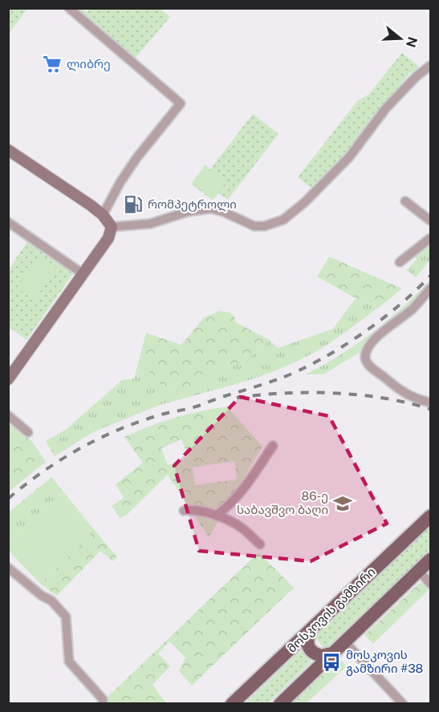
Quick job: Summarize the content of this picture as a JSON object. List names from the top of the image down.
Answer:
{
  "streets": {
    "main road": ["მოსკოვის გამზირი"]
  },
  "places": {
    "supermarket": ["ლიბრე"],
    "fuel station": ["რომპეტროლი"],
    "school or university": ["86-ე საბავშვო ბაღი"],
    "bus stop": ["მოსკოვის გამზირი #38"]
  },
  "north": "right"
}
